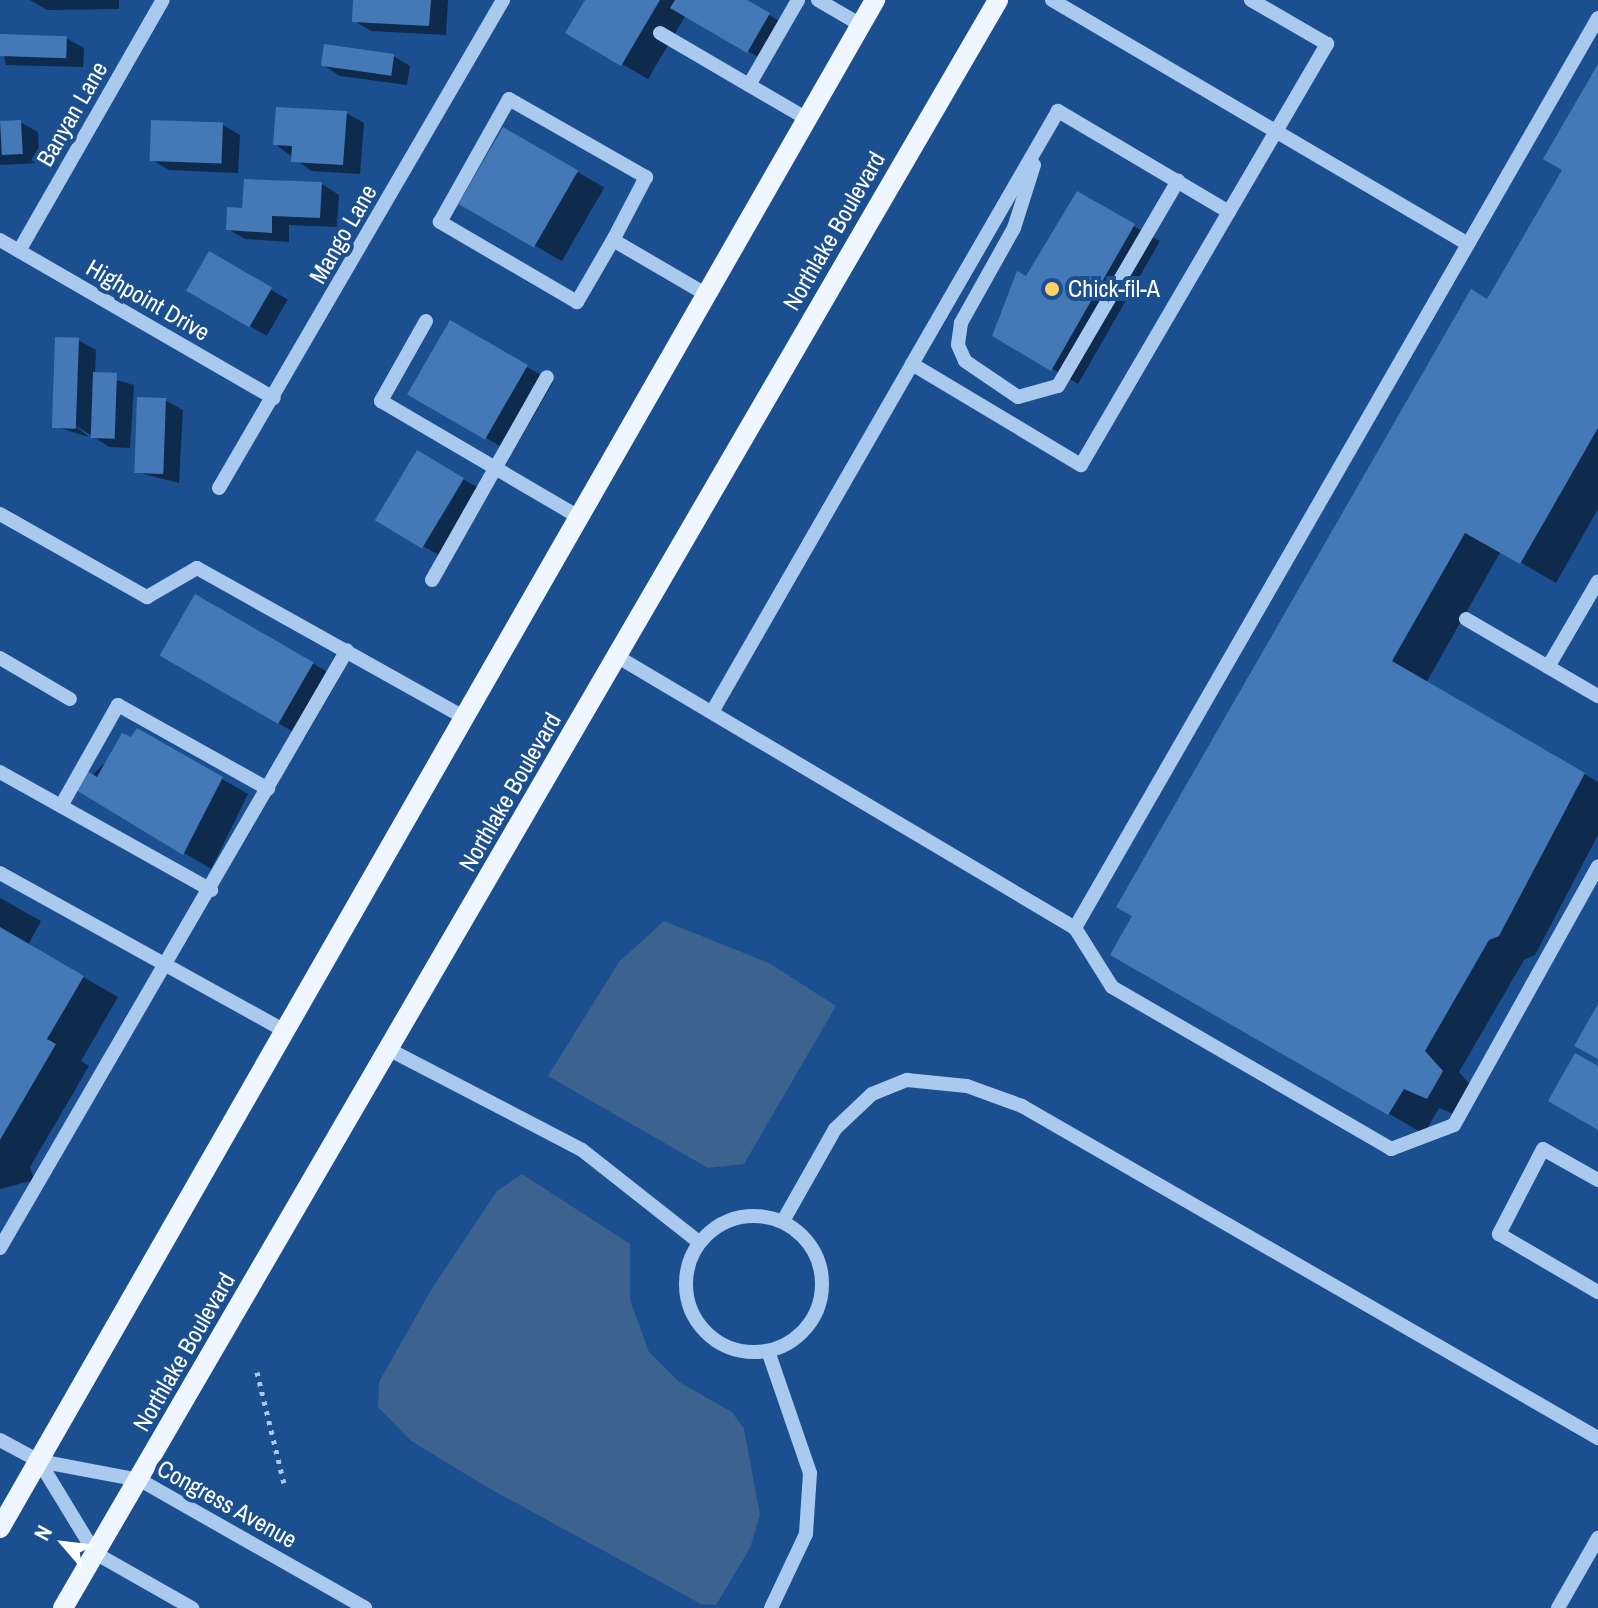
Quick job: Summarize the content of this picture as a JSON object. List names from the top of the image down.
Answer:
{
  "streets": {
    "main road": ["Northlake Boulevard"],
    "street": [
      "Banyan Lane",
      "Mango Lane",
      "Highpoint Drive",
      "Congress Avenue"
    ]
  },
  "crossings": [
    ["Banyan Lane", "Highpoint Drive"],
    ["Northlake Boulevard", "Congress Avenue"],
    ["Mango Lane", "Highpoint Drive"]
  ],
  "places": ["Chick-fil-A"],
  "north": "top left"
}
